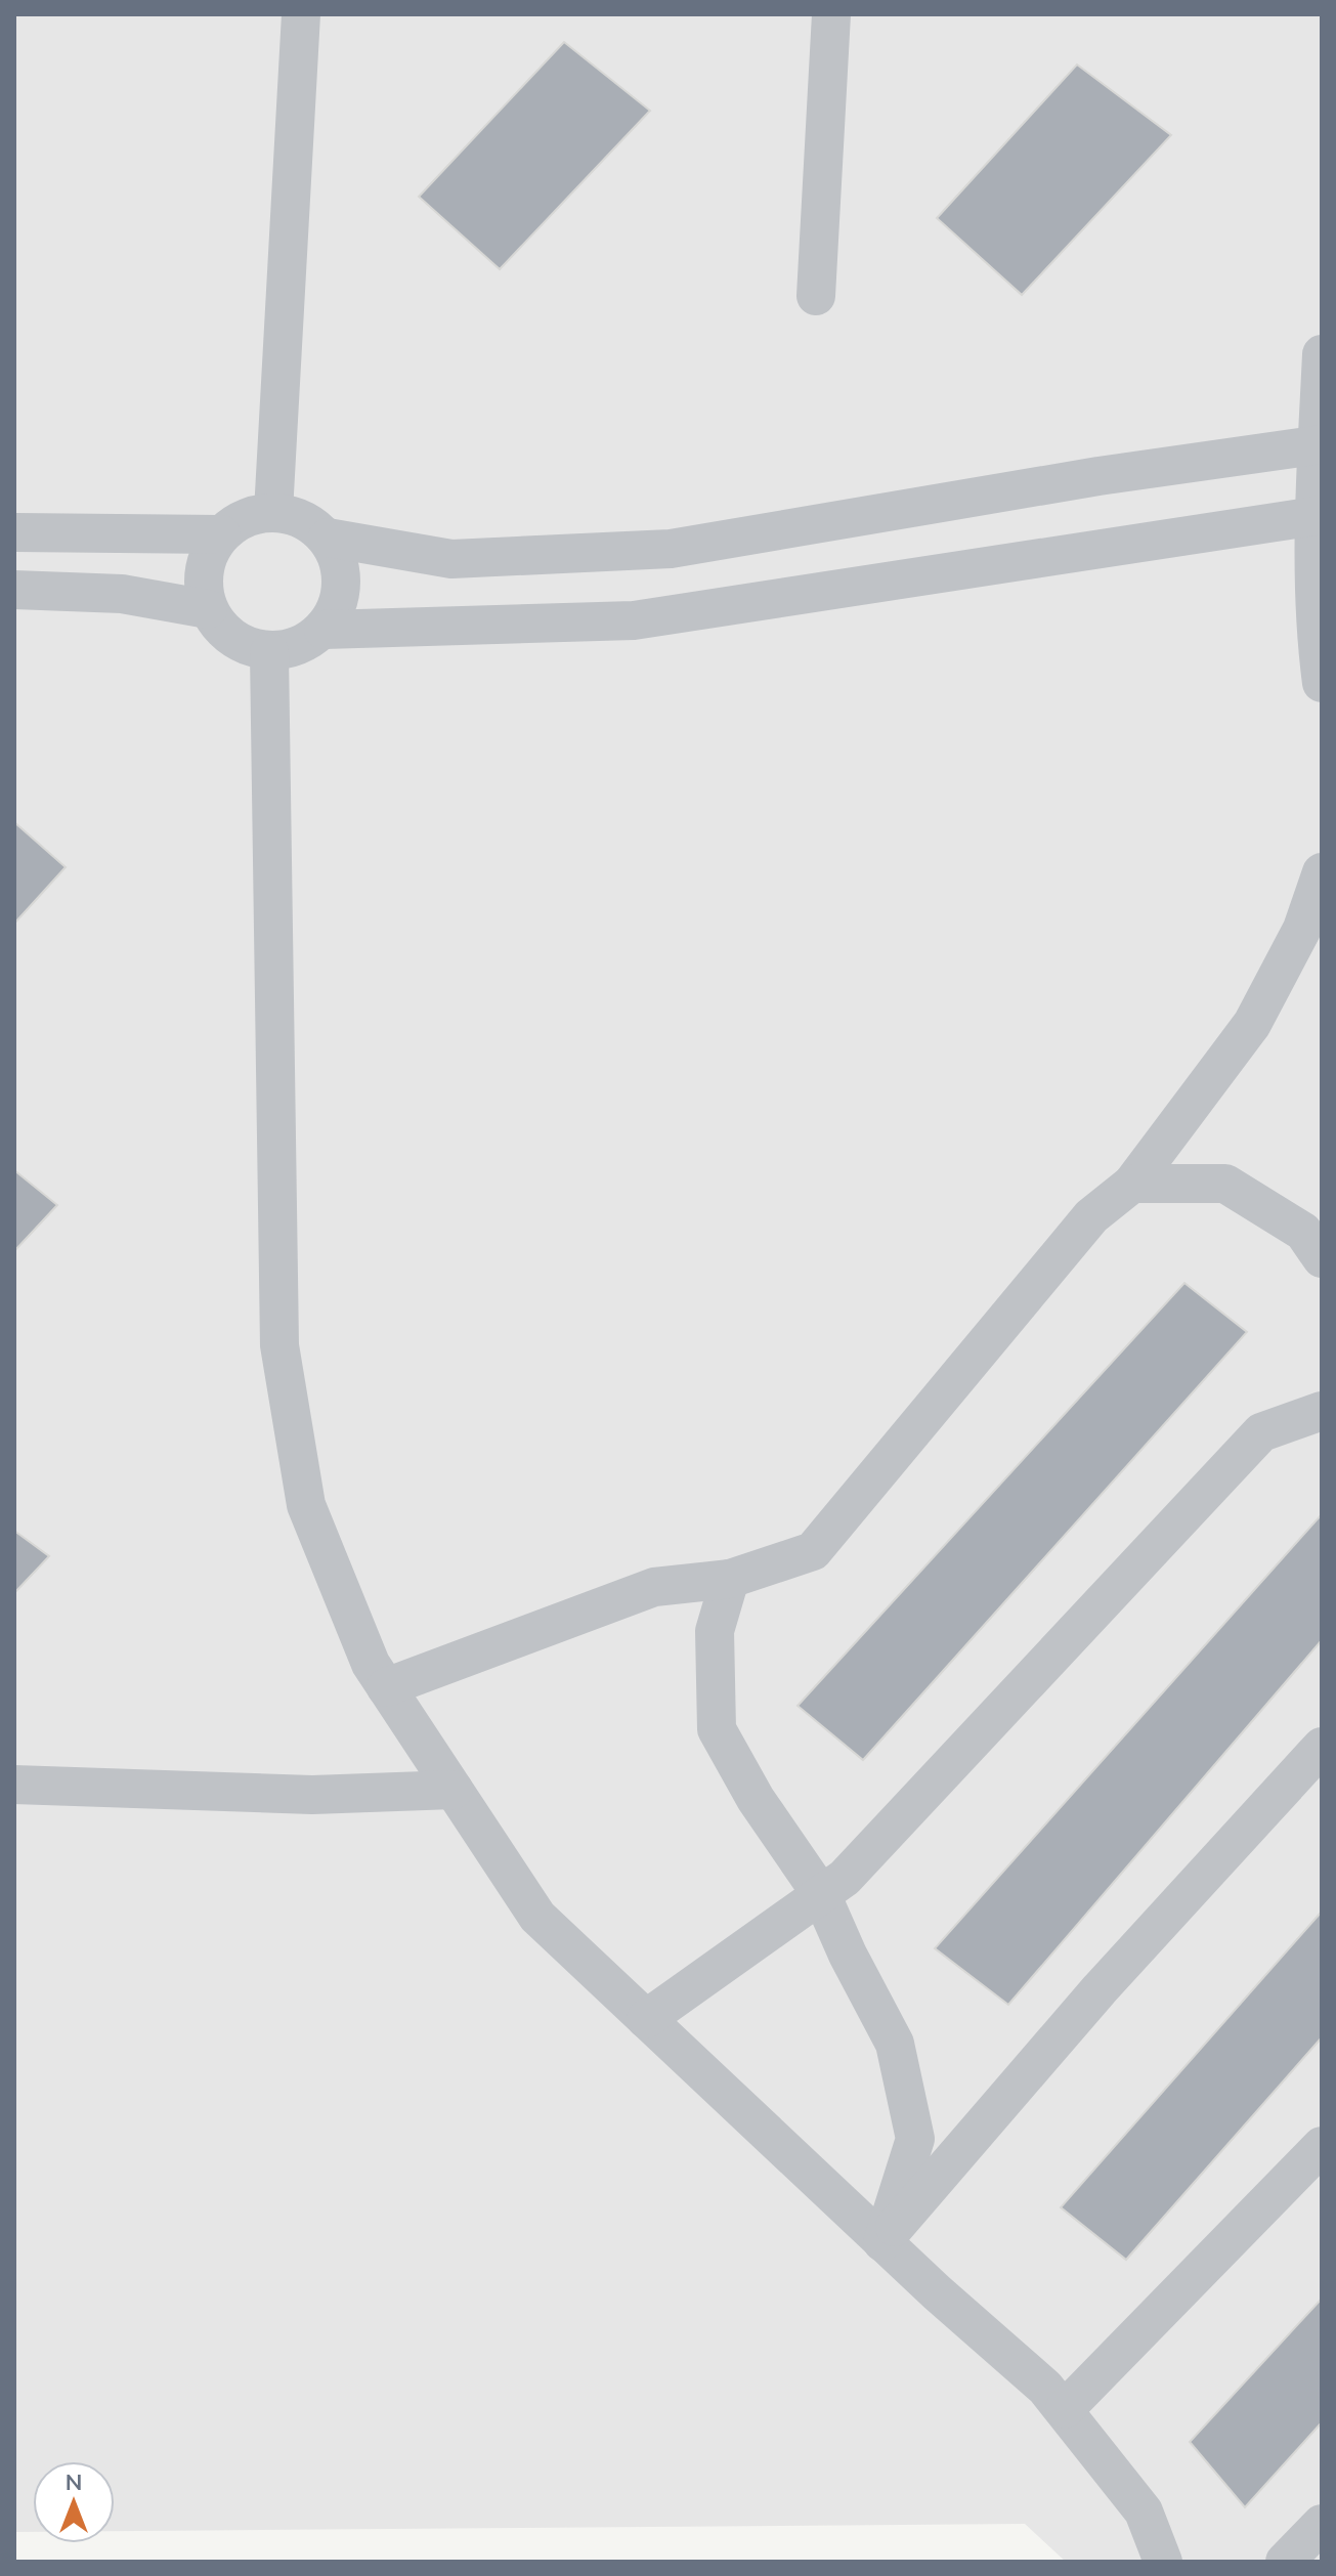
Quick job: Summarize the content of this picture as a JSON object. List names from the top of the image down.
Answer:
{
  "north": "top"
}
